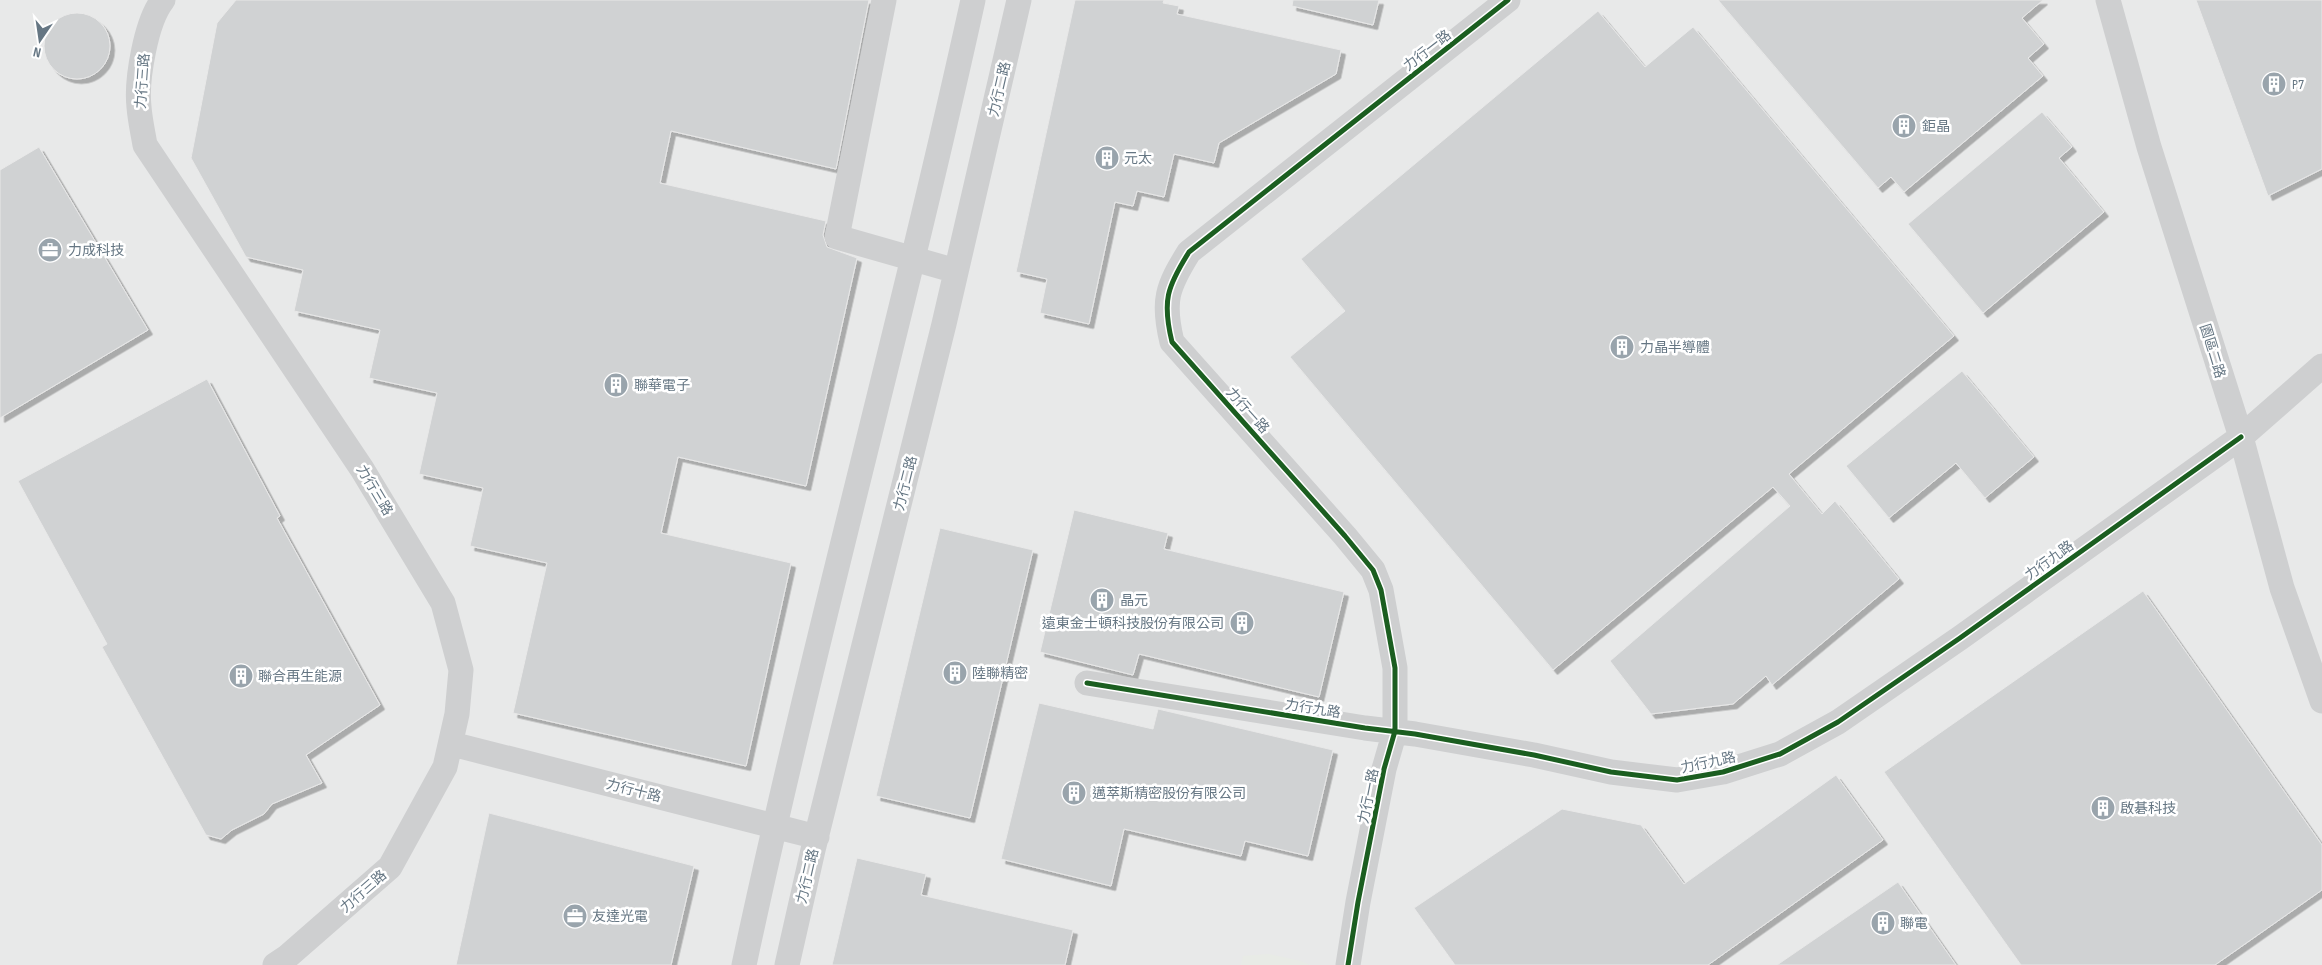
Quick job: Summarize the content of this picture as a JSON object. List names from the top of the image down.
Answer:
{
  "streets": {
    "street": [
      "力行一路",
      "力行三路",
      "力行二路",
      "園區二路",
      "力行九路",
      "力行十路"
    ]
  },
  "crossings": [
    ["力行一路", "力行九路"],
    ["力行三路", "力行十路"],
    ["力行二路", "力行十路"],
    ["園區二路", "力行九路"]
  ],
  "places": {
    "building": [
      "P7",
      "鉅晶",
      "元太",
      "力晶半導體",
      "聯華電子",
      "晶元",
      "遠東金士頓科技股份有限公司",
      "陸聯精密",
      "聯合再生能源",
      "邁萃斯精密股份有限公司",
      "啟碁科技",
      "聯電"
    ],
    "office": ["力成科技", "友達光電"]
  },
  "north": "bottom"
}
